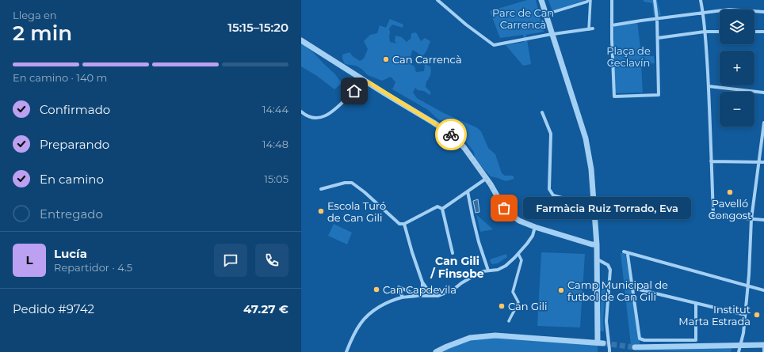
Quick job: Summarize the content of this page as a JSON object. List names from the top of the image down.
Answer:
{
  "districts": ["Can Gili / Finsobe"],
  "parks": ["Parc de Can Carrencà", "Plaça de Ceclavín"],
  "places": [
    "Can Carrencà",
    "Pavelló Congost",
    "Farmàcia Ruiz Torrado, Eva",
    "Escola Turó de Can Gili",
    "Can Capdevila",
    "Camp Municipal de futbol de Can Gili",
    "Can Gili",
    "Institut Marta Estrada"
  ],
  "page": {
    "heading": ["2 min", "Llega en", "15:15–15:20"],
    "panel": [
      "Lucía",
      "Repartidor · 4.5",
      "Pedido #9742",
      "47.27 €"
    ],
    "map_buttons": ["+", "−"],
    "bar": "En camino · 140 m",
    "list": [
      ["Confirmado", "14:44"],
      ["Preparando", "14:48"],
      ["En camino", "15:05"],
      "Entregado"
    ],
    "bubble": "Farmàcia Ruiz Torrado, Eva",
    "round": "L"
  }
}
